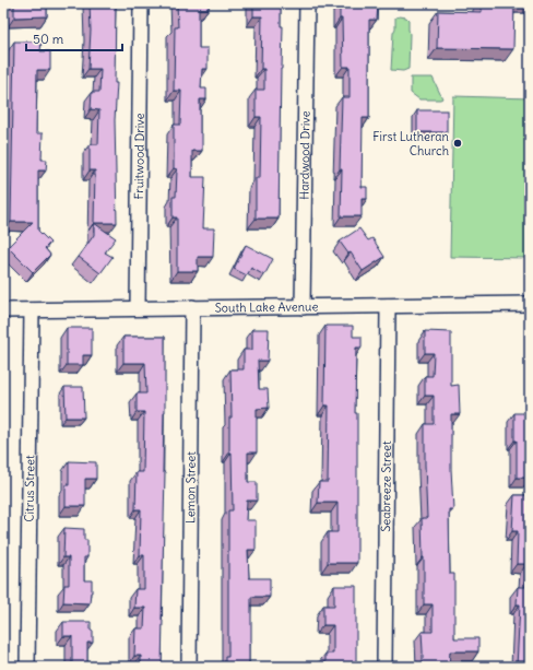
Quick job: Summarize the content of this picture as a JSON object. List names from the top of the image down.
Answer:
{
  "streets": {
    "street": [
      "Hardwood Drive",
      "Fruitwood Drive",
      "South Lake Avenue",
      "Seabreeze Street",
      "Lemon Street",
      "Citrus Street"
    ]
  },
  "crossings": [
    ["Hardwood Drive", "South Lake Avenue"],
    ["Fruitwood Drive", "South Lake Avenue"],
    ["South Lake Avenue", "Seabreeze Street"],
    ["South Lake Avenue", "Lemon Street"],
    ["South Lake Avenue", "Citrus Street"]
  ],
  "places": ["First Lutheran Church"],
  "scale_bar": "50 m"
}
